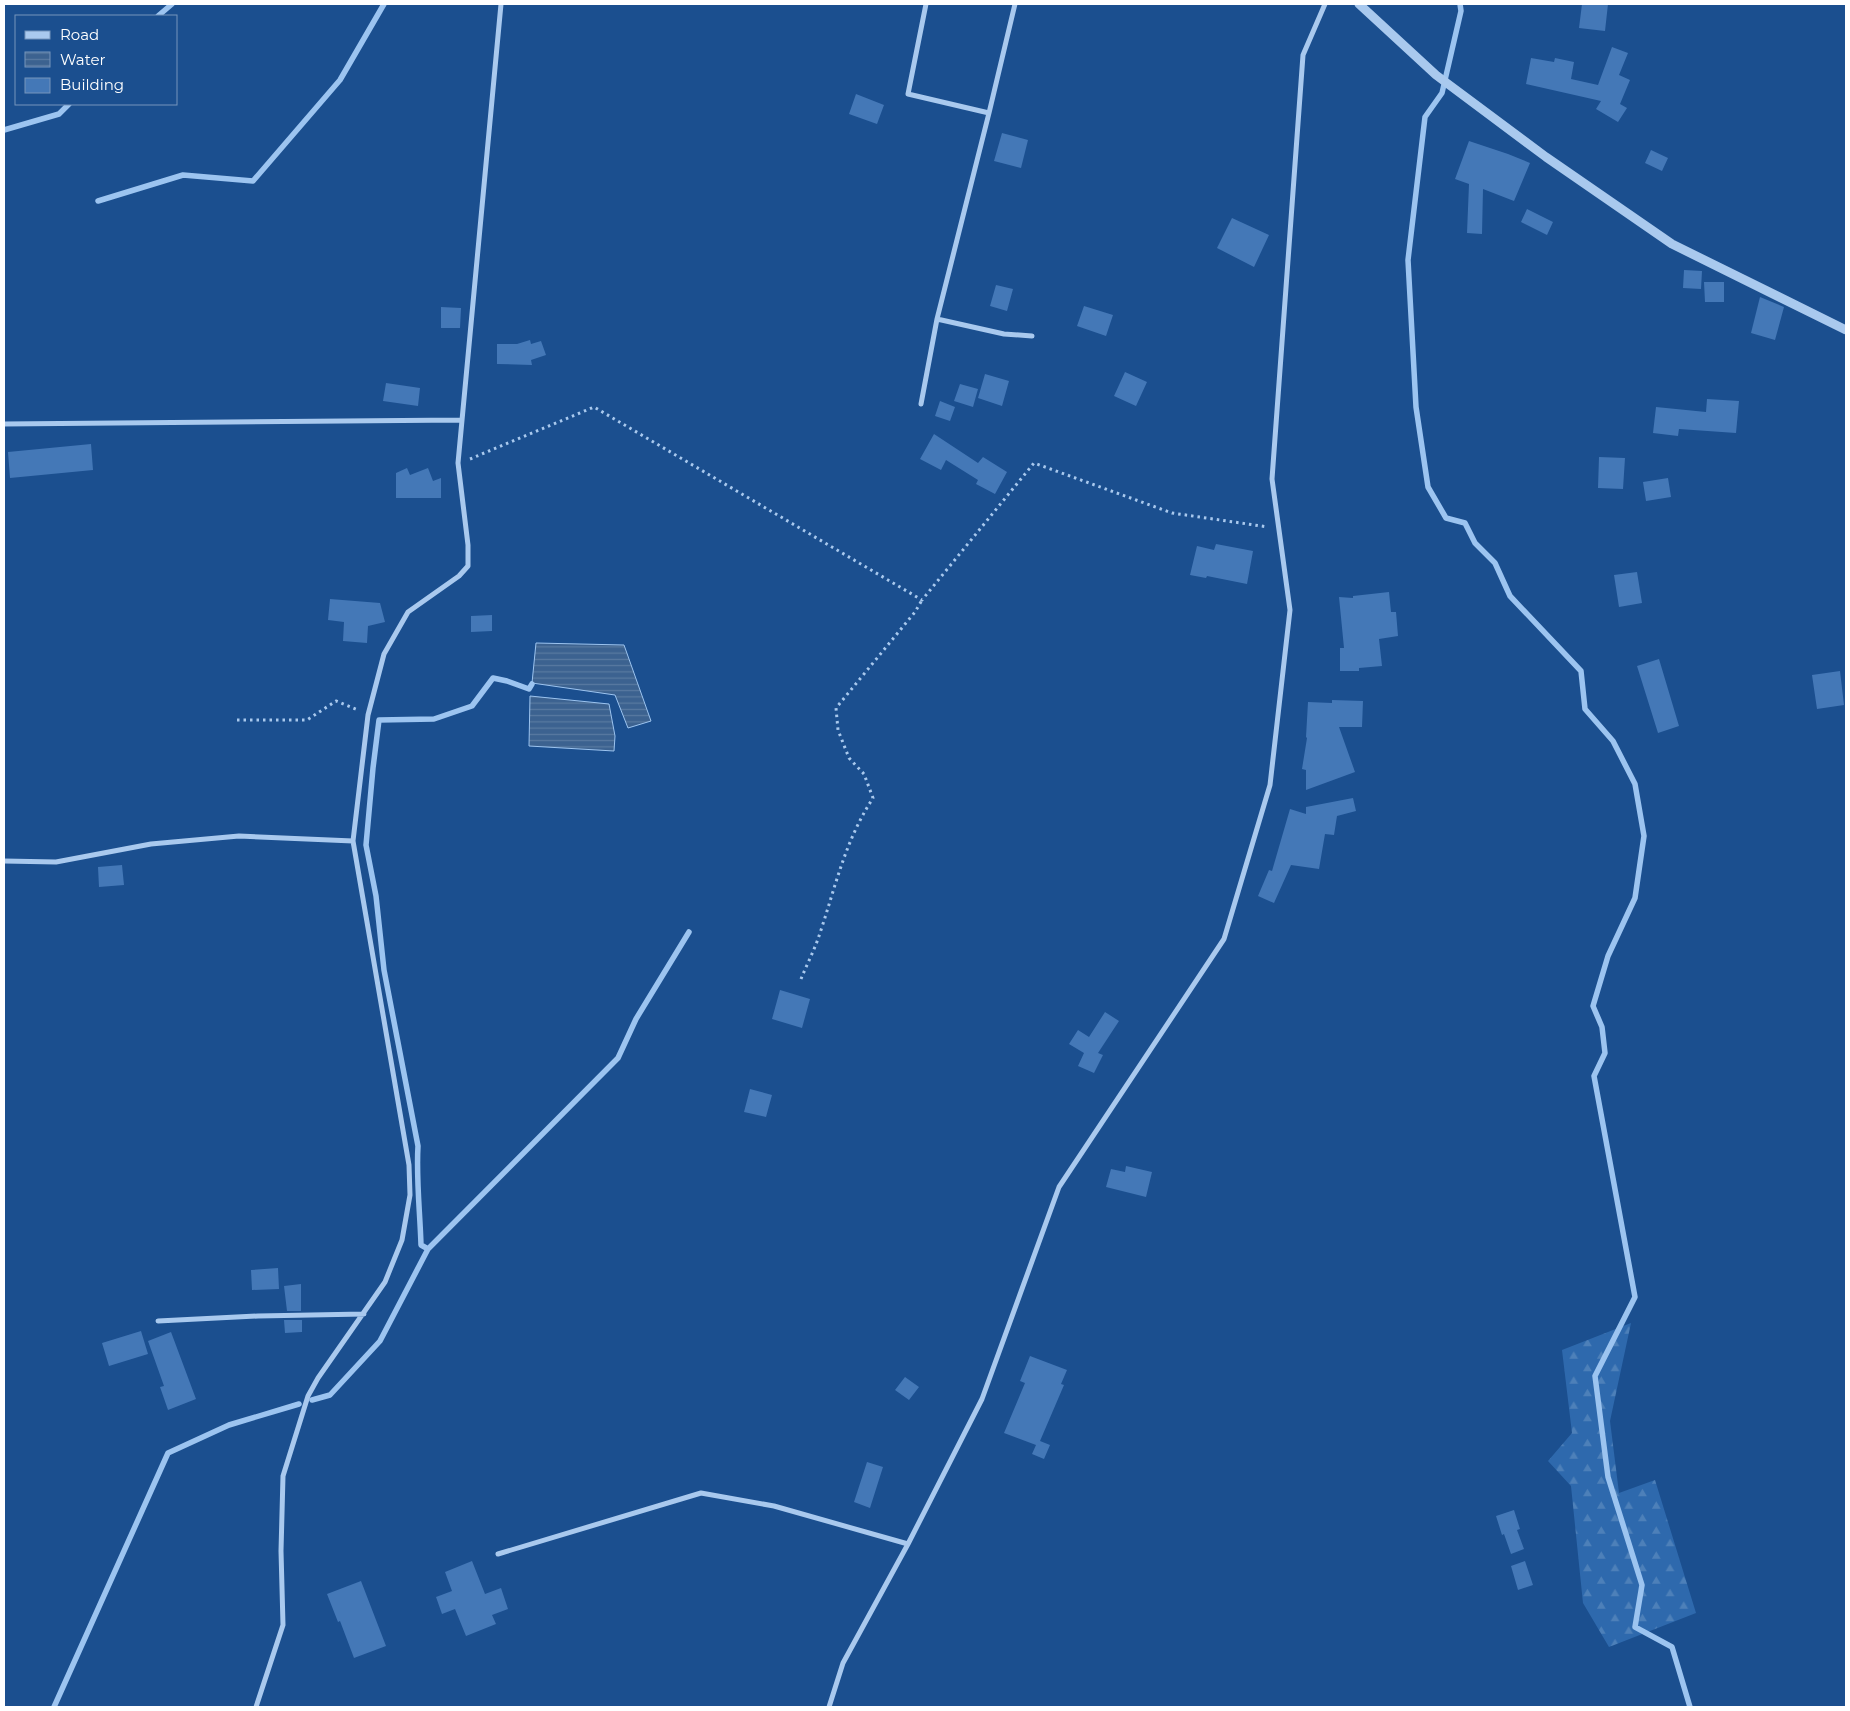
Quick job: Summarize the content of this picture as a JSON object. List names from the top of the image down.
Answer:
{
  "legend": ["Road", "Water", "Building"]
}
